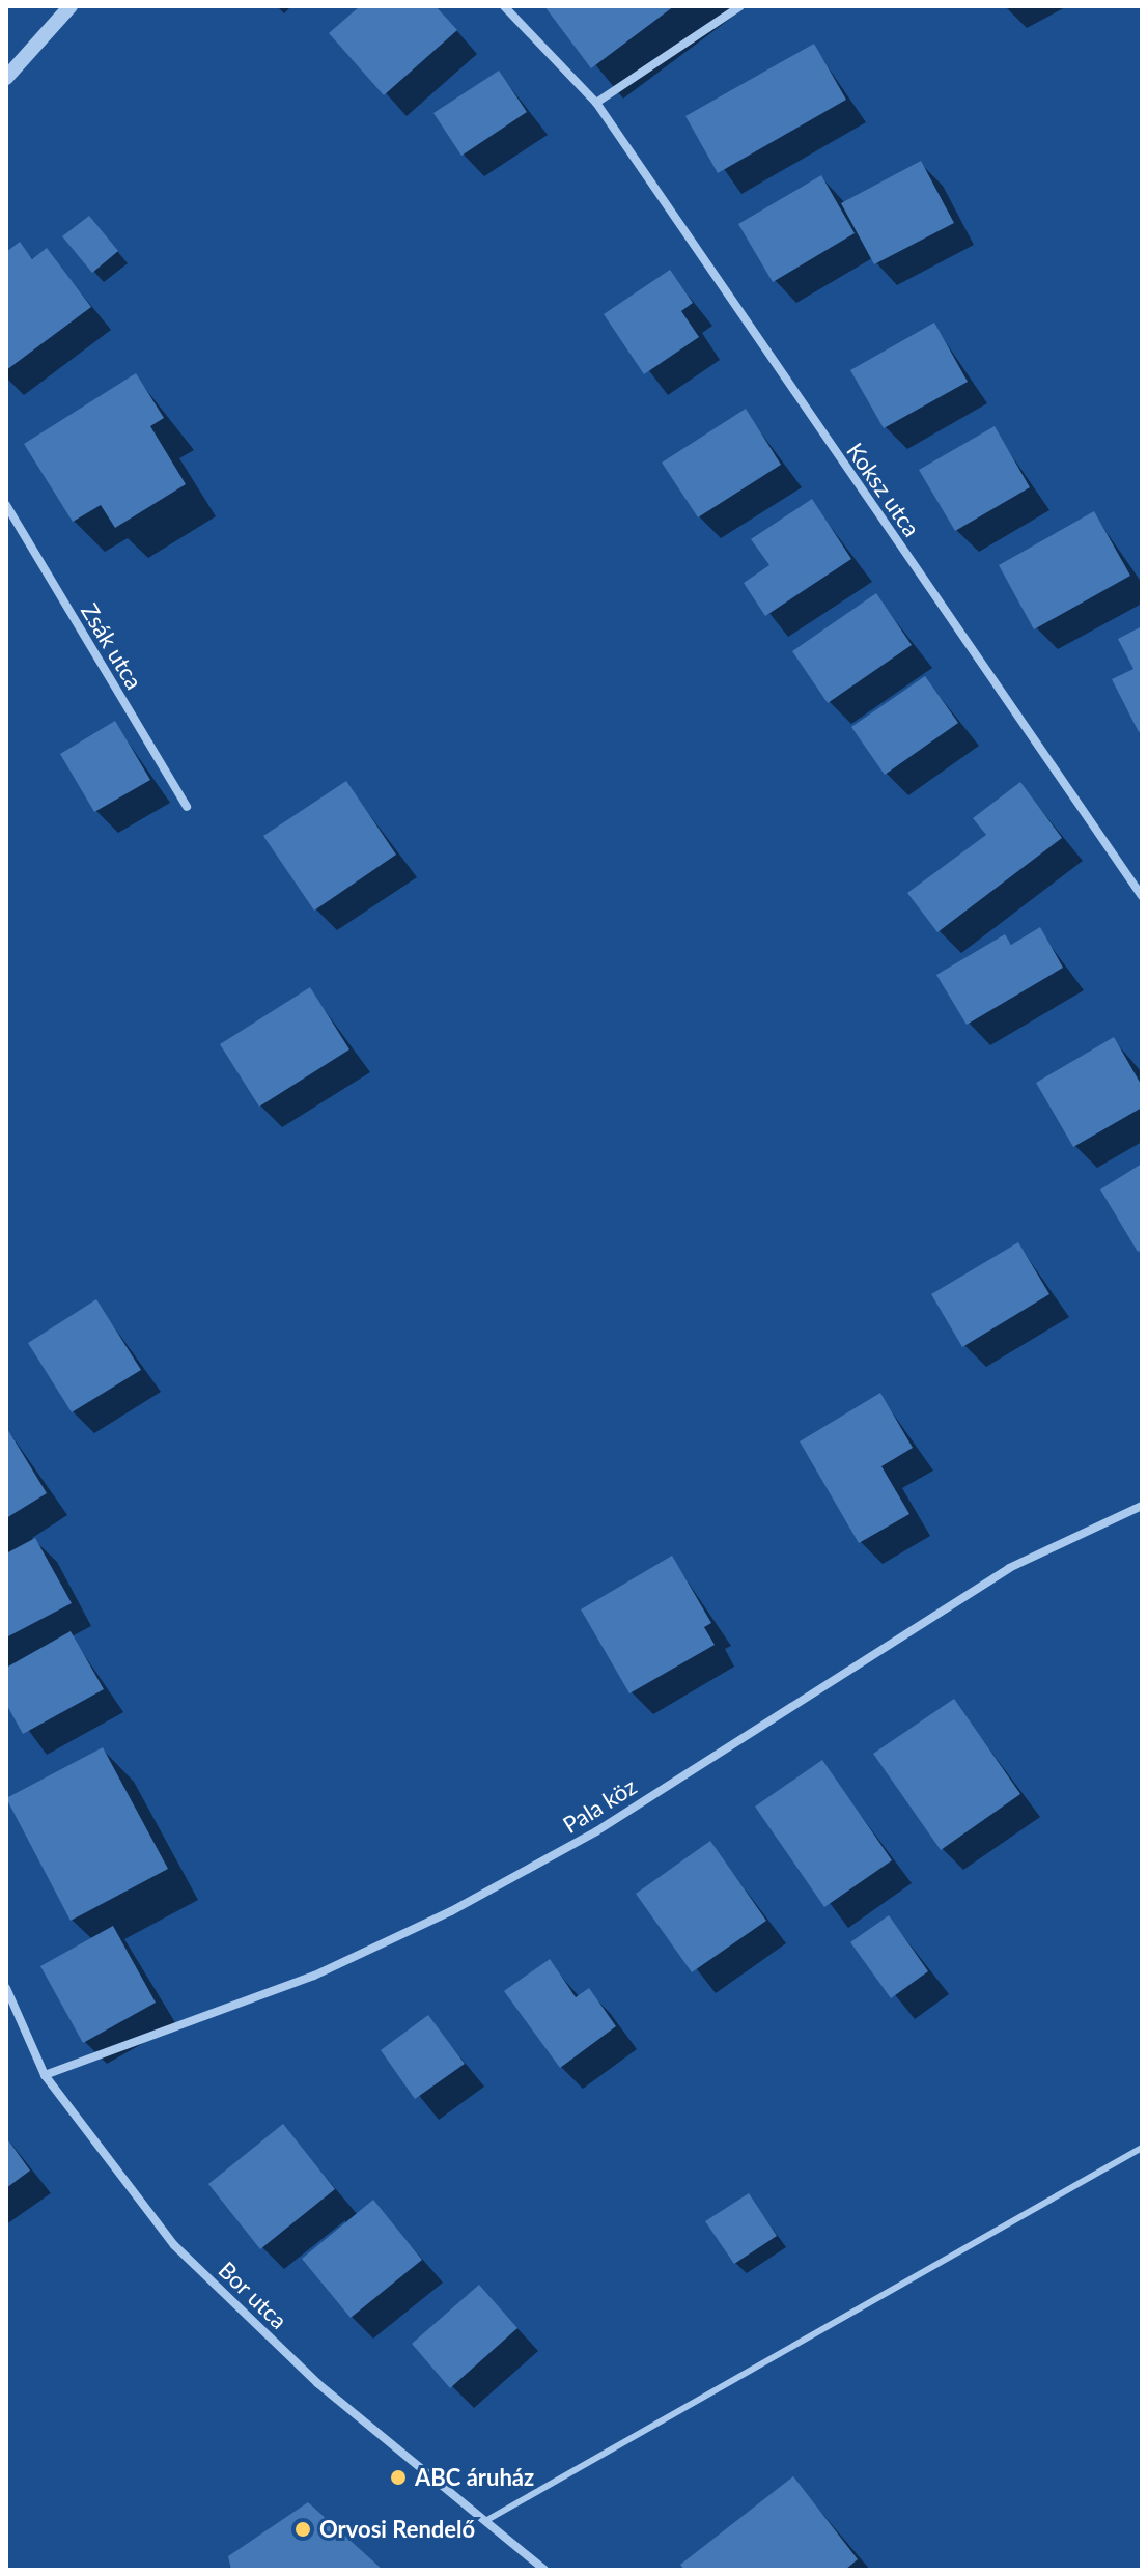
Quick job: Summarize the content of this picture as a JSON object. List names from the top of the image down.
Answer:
{
  "streets": {
    "street": [
      "Koksz utca",
      "Zsák utca",
      "Pala köz",
      "Bor utca"
    ]
  },
  "crossings": [
    ["Pala köz", "Bor utca"]
  ],
  "places": ["ABC áruház", "Orvosi Rendelő"]
}
